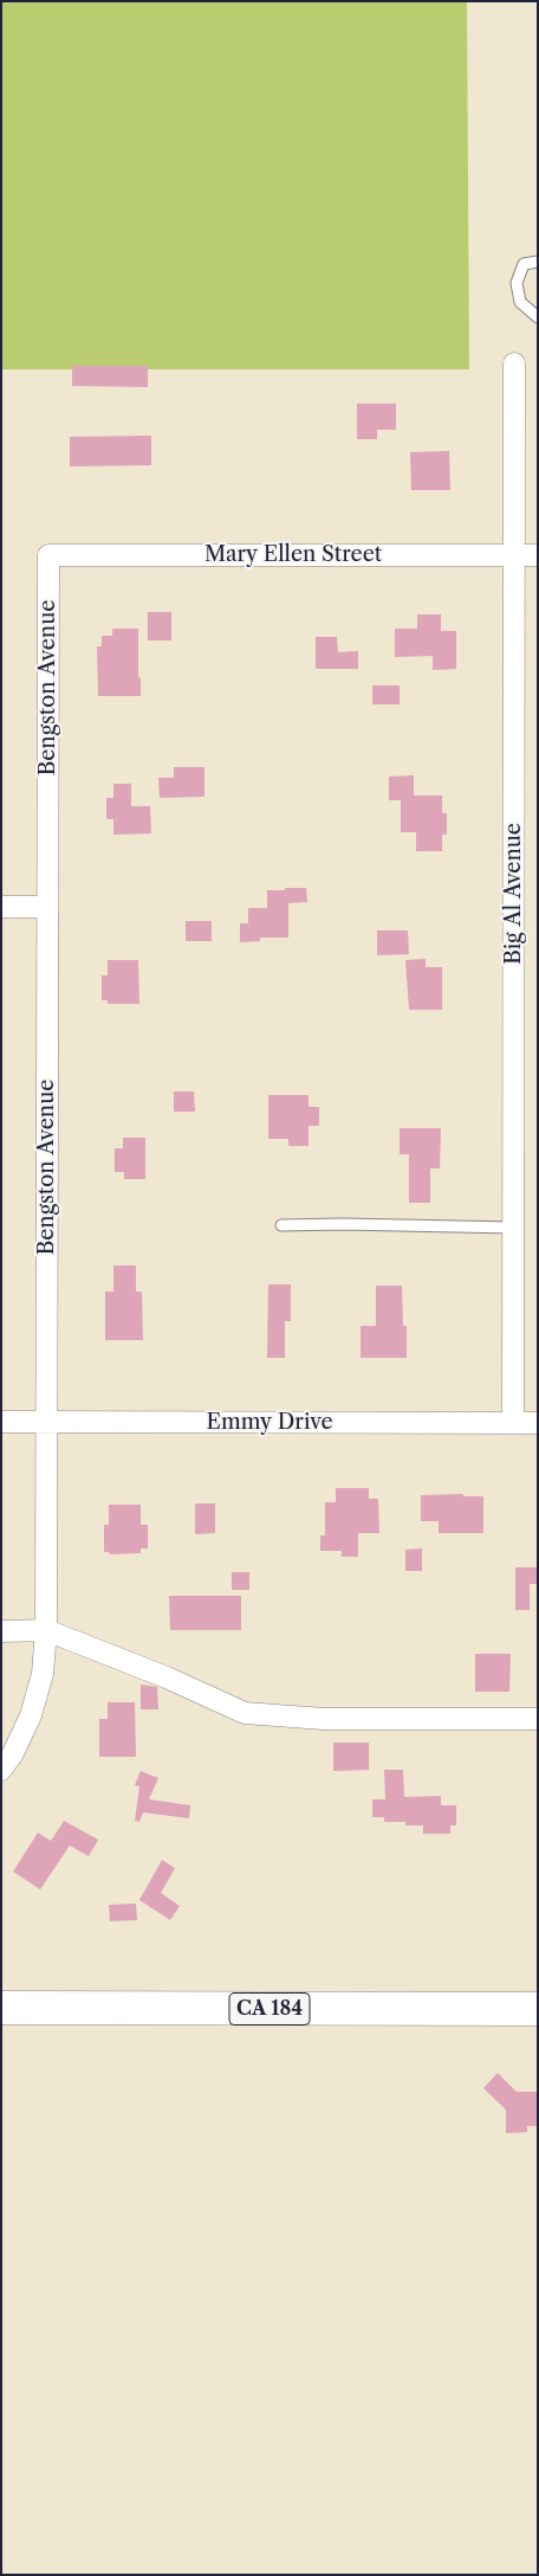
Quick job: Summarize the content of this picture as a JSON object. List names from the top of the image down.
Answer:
{
  "streets": {
    "main road": ["CA 184"],
    "street": [
      "Mary Ellen Street",
      "Bengston Avenue",
      "Big Al Avenue",
      "Emmy Drive"
    ]
  },
  "crossings": [
    ["Mary Ellen Street", "Bengston Avenue"],
    ["Mary Ellen Street", "Big Al Avenue"],
    ["Bengston Avenue", "Emmy Drive"],
    ["Big Al Avenue", "Emmy Drive"]
  ]
}
